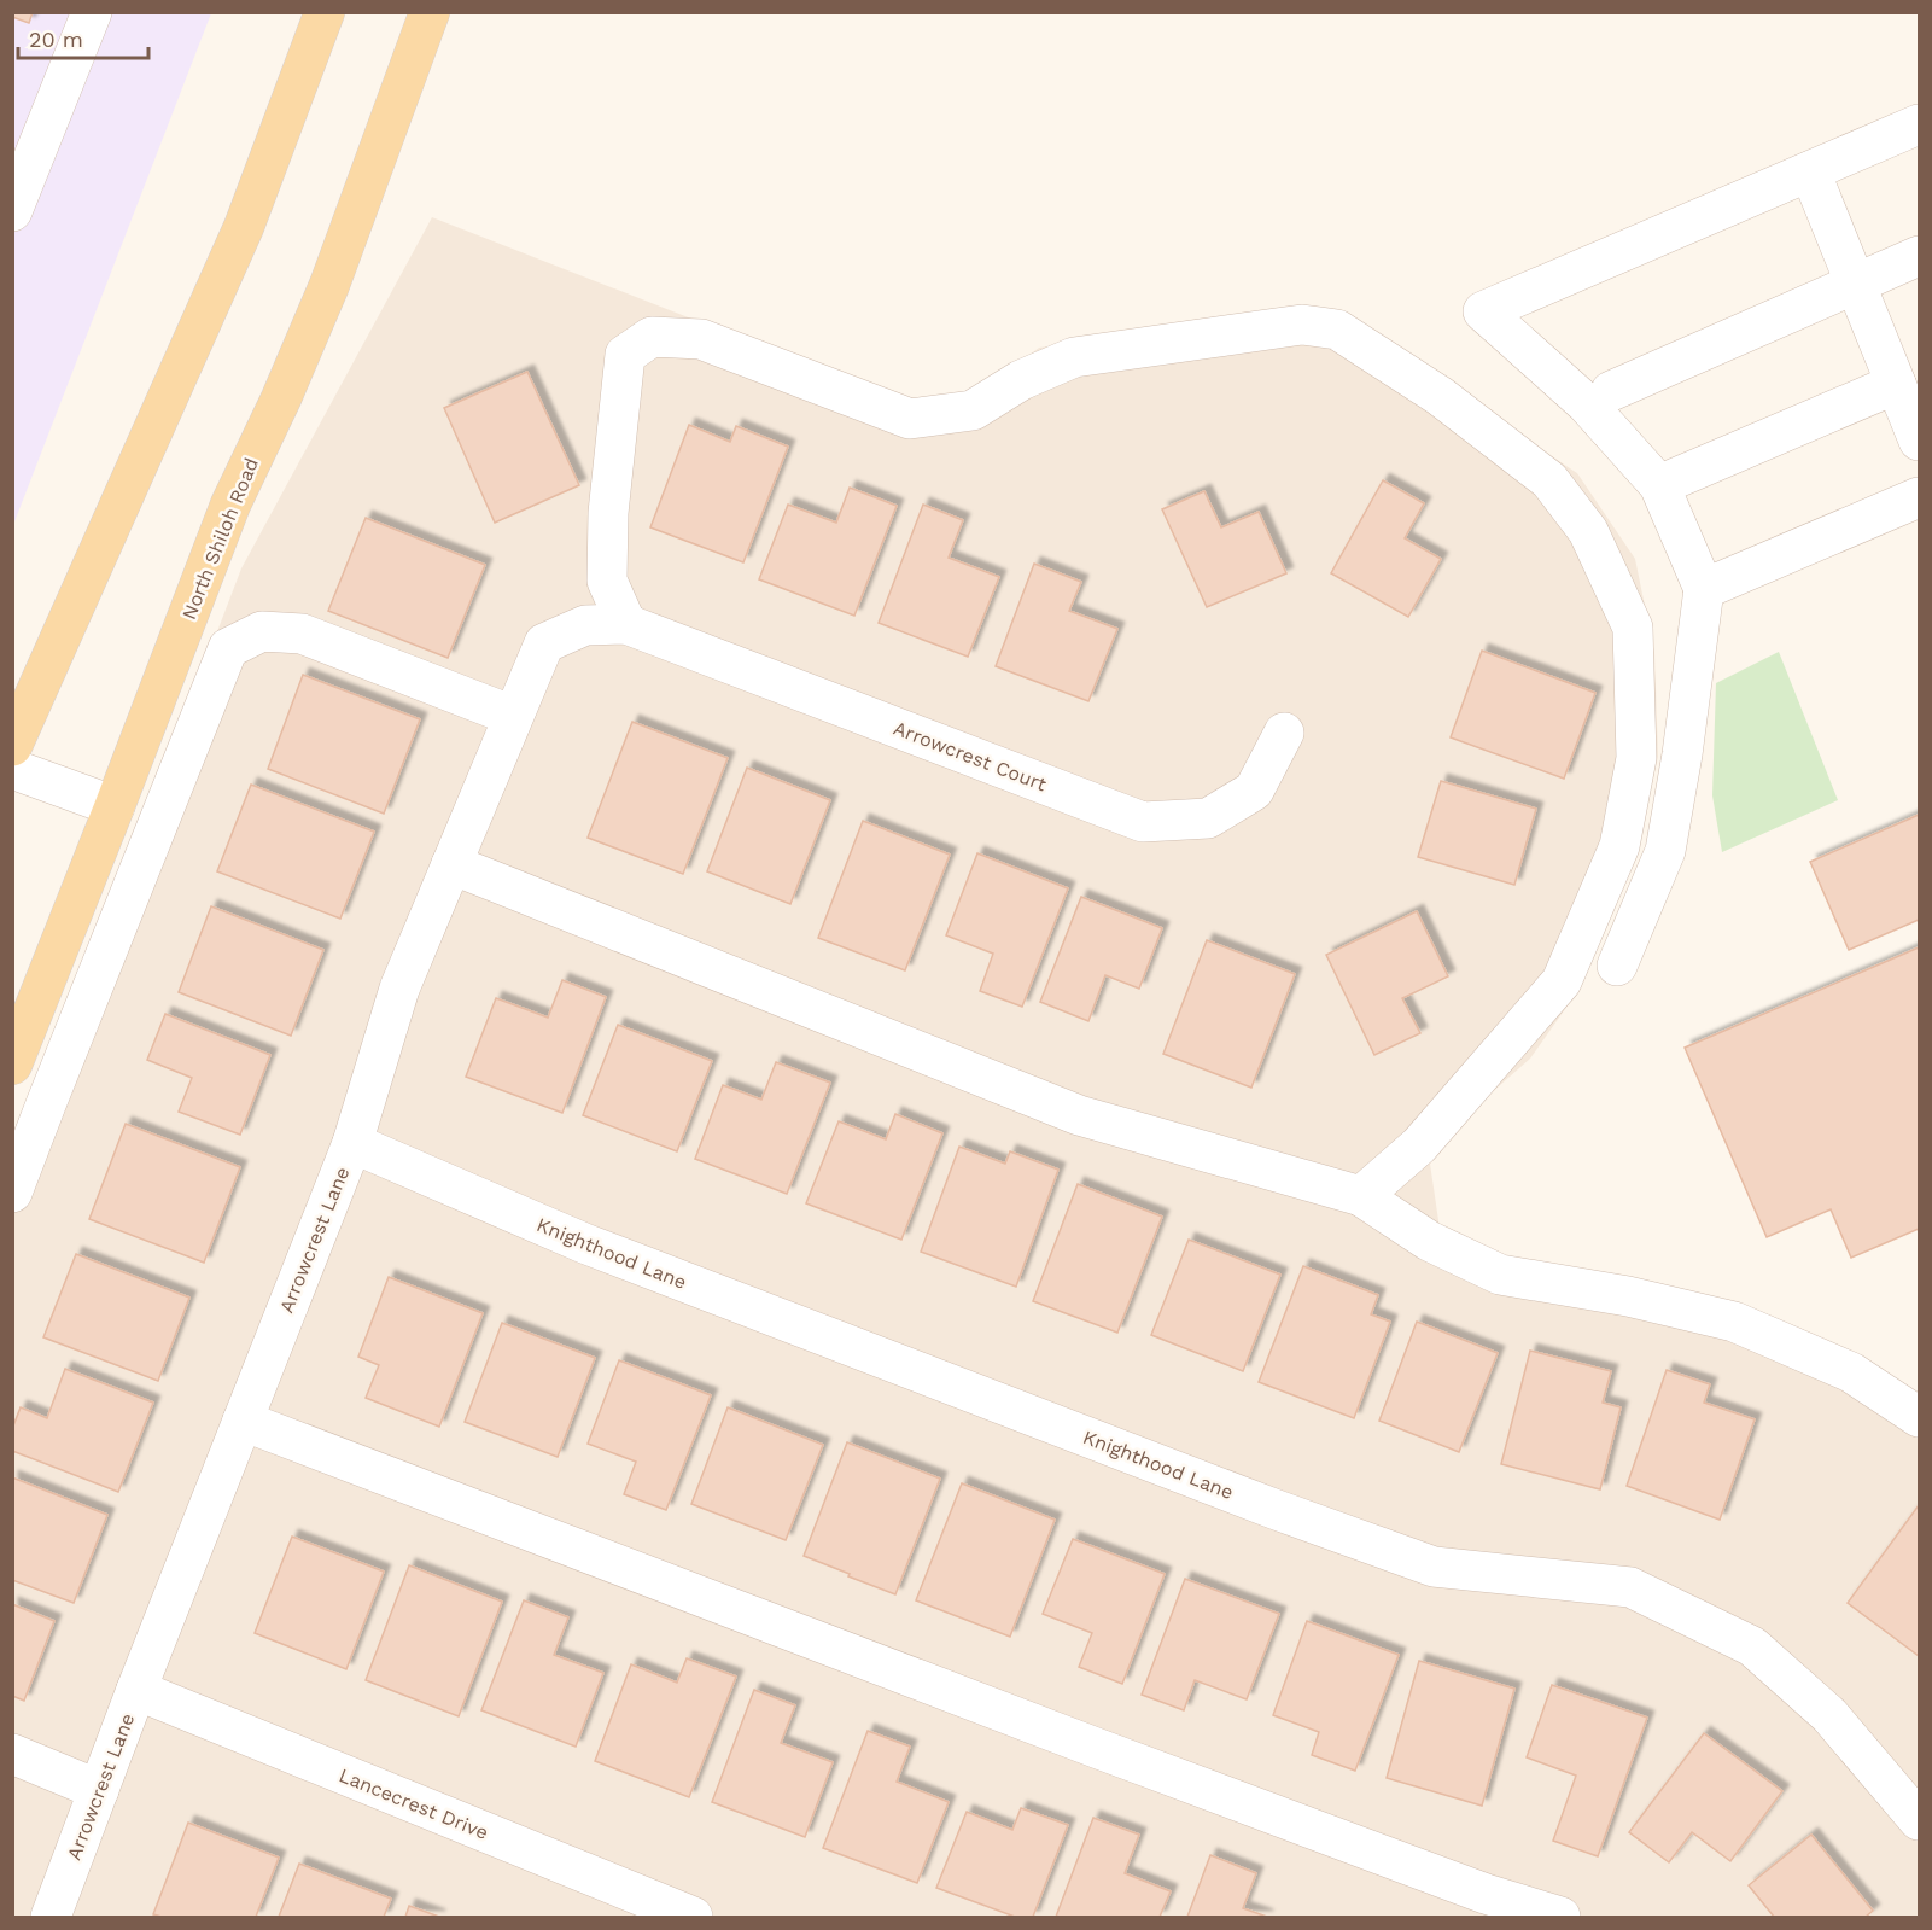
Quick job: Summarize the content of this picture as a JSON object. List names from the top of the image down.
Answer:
{
  "streets": {
    "main road": ["North Shiloh Road"],
    "street": [
      "Arrowcrest Court",
      "Arrowcrest Lane",
      "Knighthood Lane",
      "Lancecrest Drive"
    ]
  },
  "crossings": [
    ["Arrowcrest Court", "Arrowcrest Lane"],
    ["Arrowcrest Lane", "Knighthood Lane"],
    ["Arrowcrest Lane", "Lancecrest Drive"]
  ],
  "scale_bar": "20 m"
}
